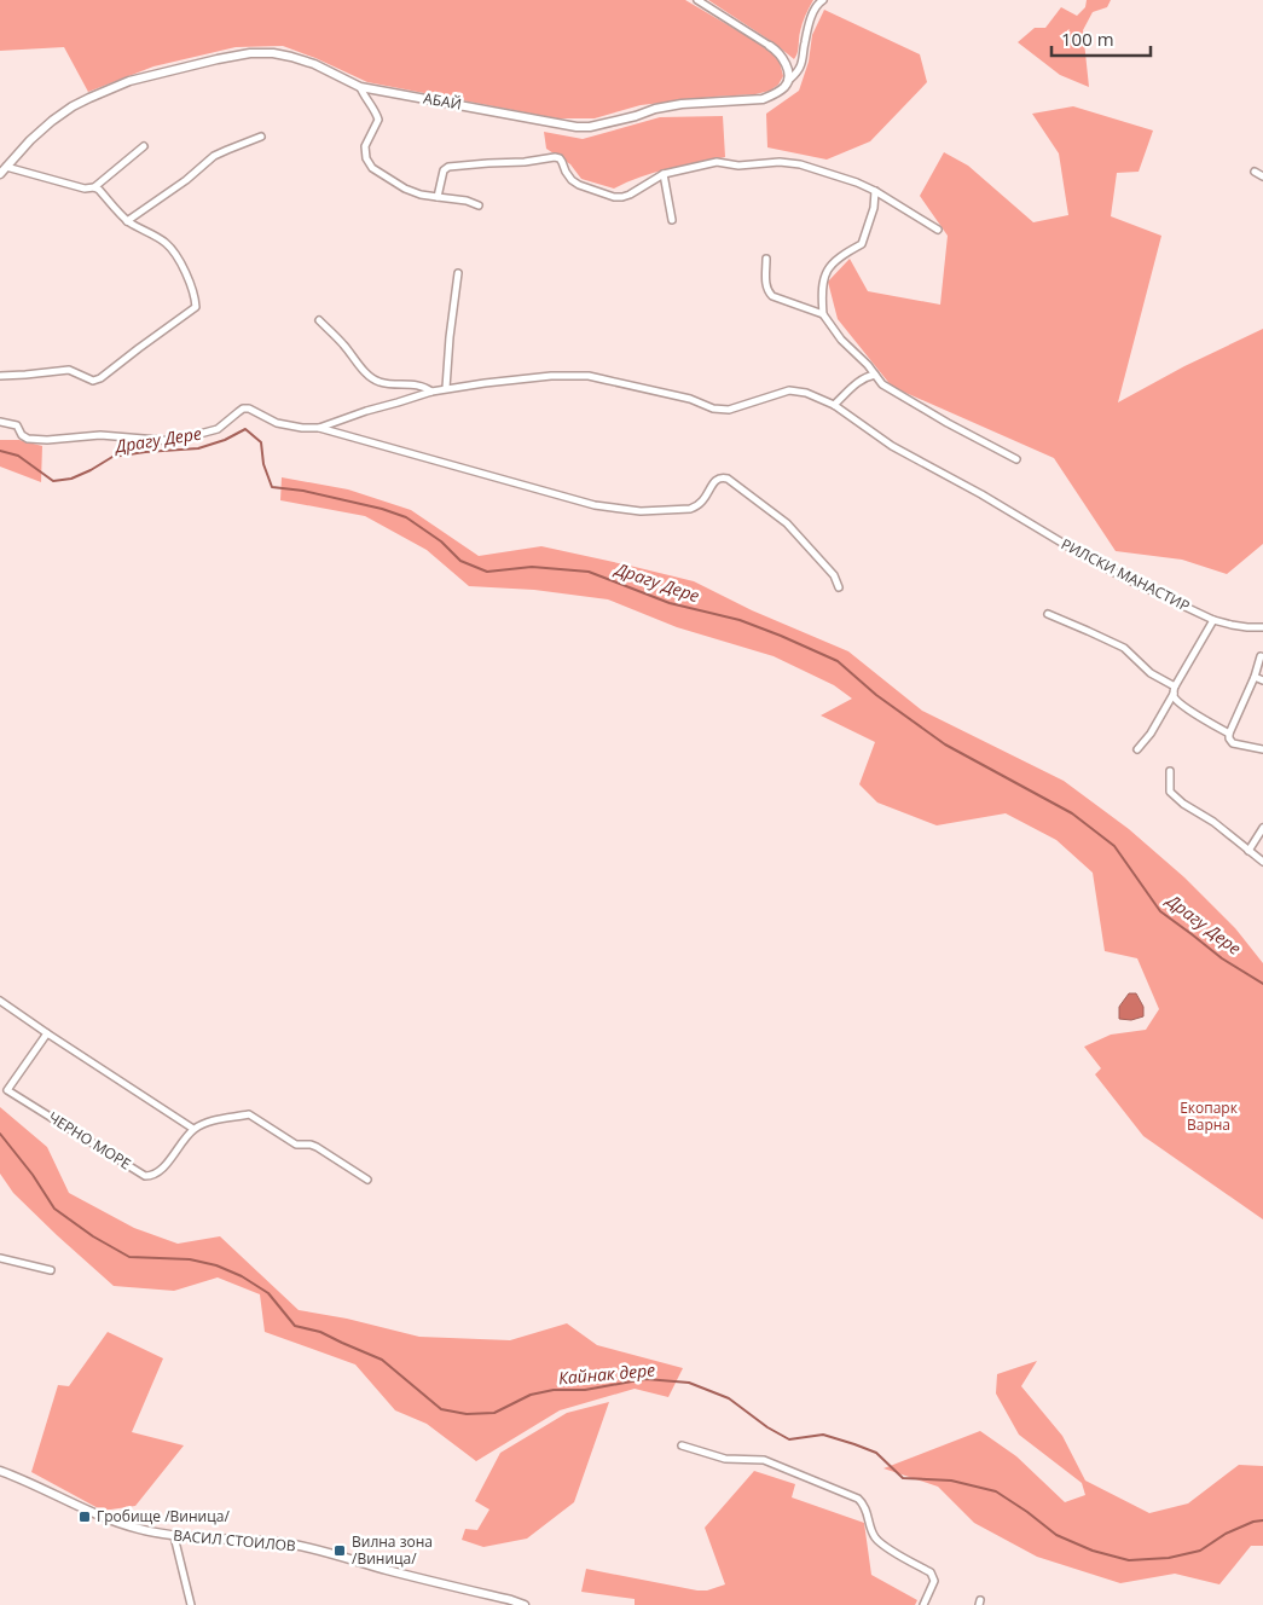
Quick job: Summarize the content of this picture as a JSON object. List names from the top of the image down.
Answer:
{
  "streets": {
    "street": [
      "АБАЙ",
      "РИЛСКИ МАНАСТИР",
      "ЧЕРНО МОРЕ",
      "ВАСИЛ СТОИЛОВ"
    ]
  },
  "water": ["Драгу Дере", "Кайнак дере"],
  "parks": ["Екопарк Варна"],
  "places": {
    "transit": ["Гробище /Виница/", "Вилна зона /Виница/"]
  },
  "scale_bar": "100 m"
}
